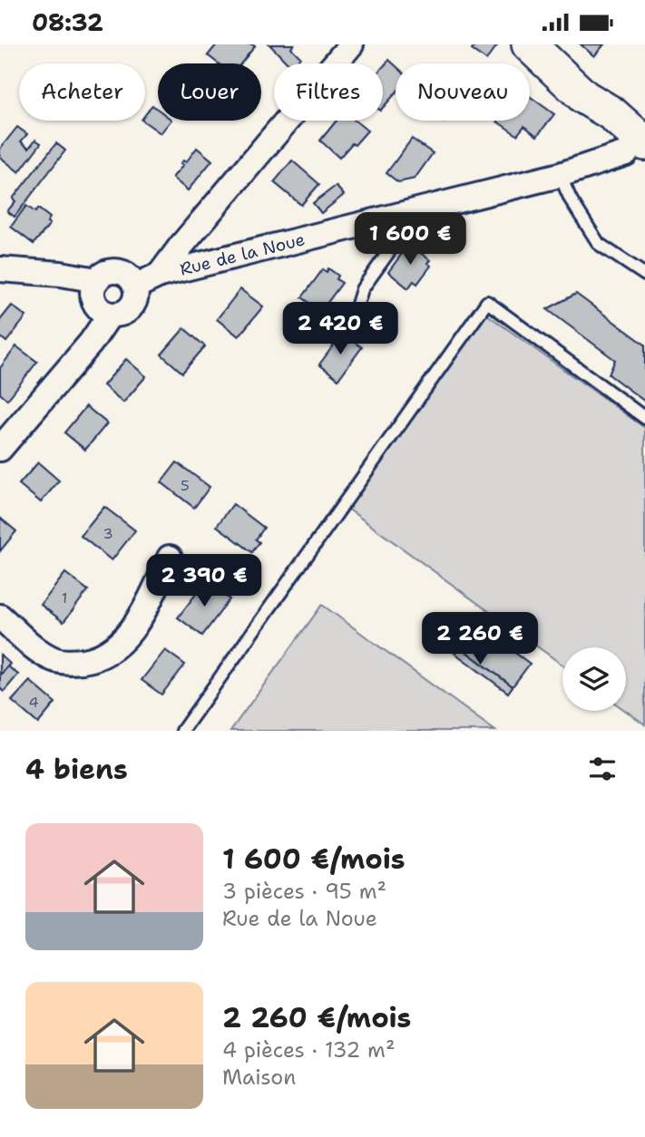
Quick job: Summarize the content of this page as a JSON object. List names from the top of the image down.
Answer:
{
  "streets": {
    "street": ["Rue de la Noue"]
  },
  "house_numbers": [
    "5",
    "3",
    "1",
    "4"
  ],
  "page": {
    "status": "08:32",
    "chip": [
      "Acheter",
      "Louer",
      "Filtres",
      "Nouveau"
    ],
    "price": [
      "1 600 €",
      "2 420 €",
      "2 390 €",
      "2 260 €"
    ],
    "heading": "4 biens",
    "list": [
      {
        "name": "1 600 €/mois",
        "note": "3 pièces · 95 m² · Rue de la Noue"
      },
      {
        "name": "2 260 €/mois",
        "note": "4 pièces · 132 m² · Maison"
      }
    ]
  }
}
